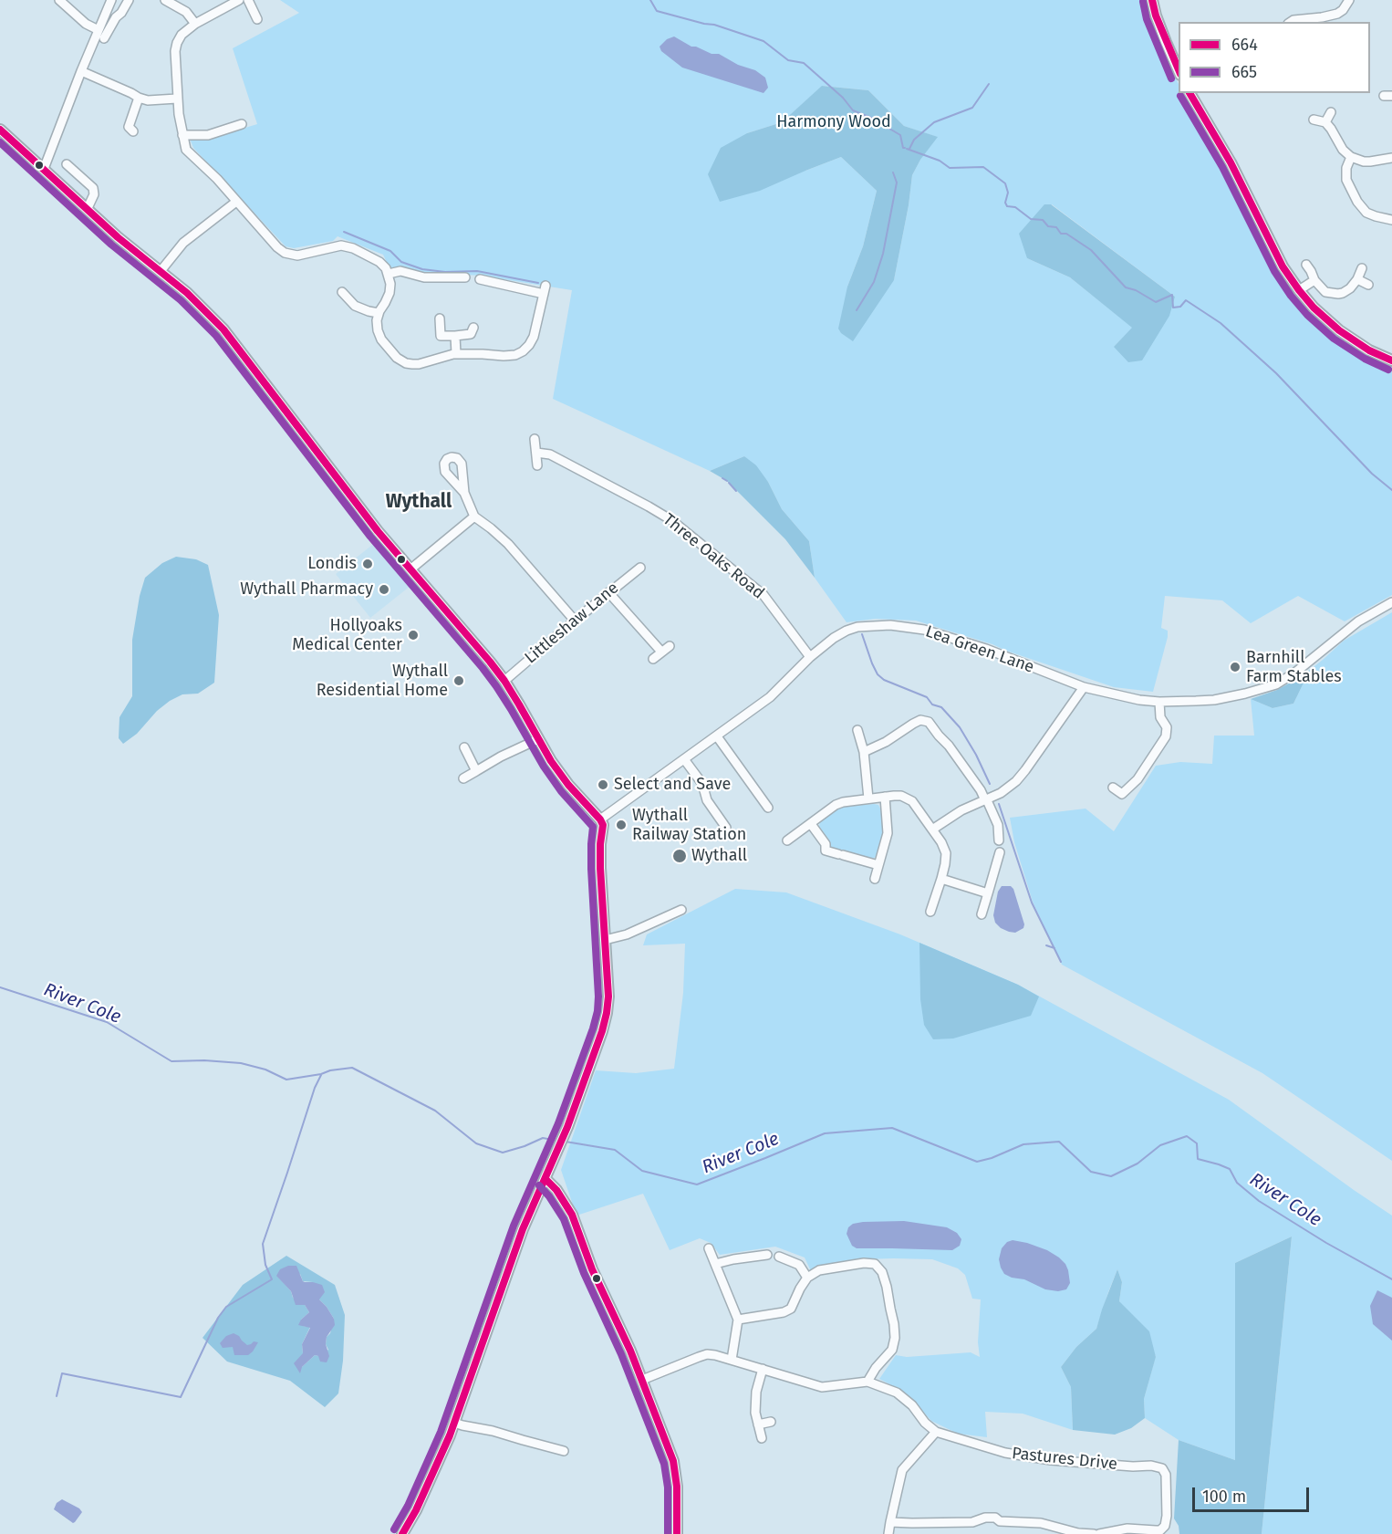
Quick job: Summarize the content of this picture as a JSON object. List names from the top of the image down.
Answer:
{
  "streets": {
    "street": [
      "Three Oaks Road",
      "Littleshaw Lane",
      "Lea Green Lane",
      "Pastures Drive"
    ]
  },
  "crossings": [
    ["Three Oaks Road", "Lea Green Lane"]
  ],
  "districts": ["Wythall"],
  "water": ["River Cole"],
  "parks": ["Harmony Wood"],
  "places": [
    "Londis",
    "Wythall Pharmacy",
    "Hollyoaks Medical Center",
    "Barnhill Farm Stables",
    "Wythall Residential Home",
    "Select and Save",
    "Wythall Railway Station",
    "Wythall"
  ],
  "lines": ["transit line 664", "transit line 665"],
  "legend": ["664", "665"],
  "scale_bar": "100 m"
}
